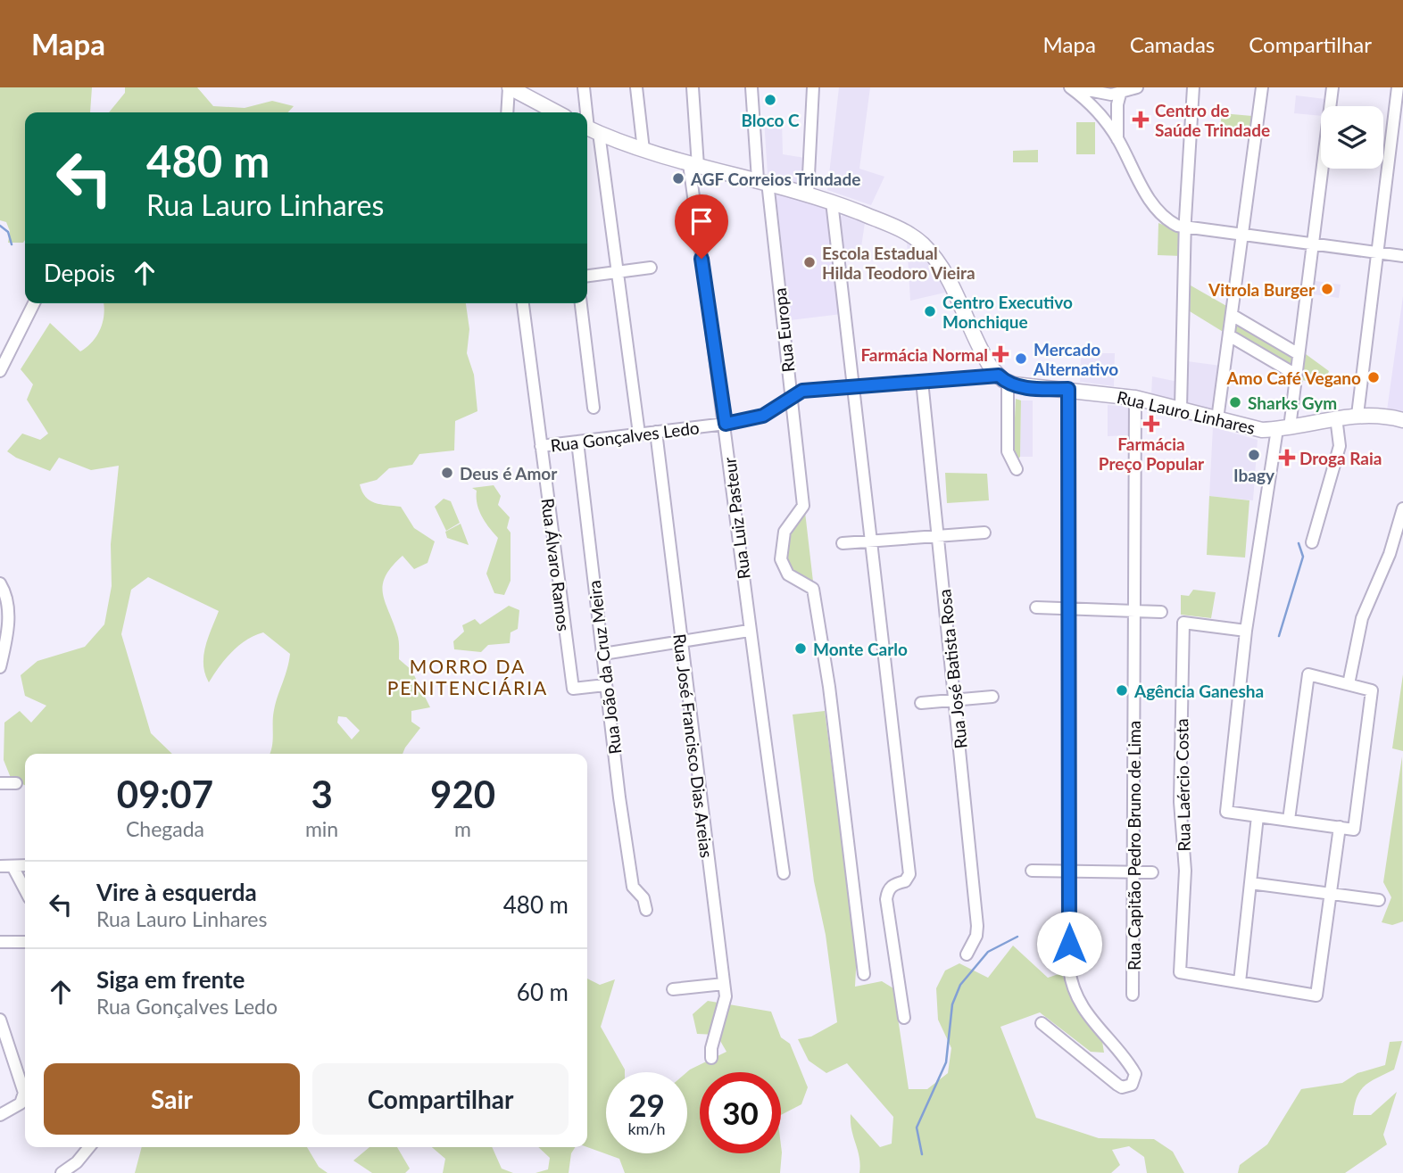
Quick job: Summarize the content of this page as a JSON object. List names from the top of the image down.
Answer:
{
  "streets": {
    "main road": ["Rua Lauro Linhares"],
    "street": [
      "Rua Europa",
      "Rua Gonçalves Ledo",
      "Rua Luiz Pasteur",
      "Rua Álvaro Ramos",
      "Rua João da Cruz Meira",
      "Rua José Batista Rosa",
      "Rua José Francisco Dias Areias",
      "Rua Laércio Costa",
      "Rua Capitão Pedro Bruno de Lima"
    ]
  },
  "crossings": [
    ["Rua Europa", "Rua Gonçalves Ledo"],
    ["Rua Lauro Linhares", "Rua Gonçalves Ledo"],
    ["Rua Lauro Linhares", "Rua Capitão Pedro Bruno de Lima"],
    ["Rua Gonçalves Ledo", "Rua Luiz Pasteur"],
    ["Rua Gonçalves Ledo", "Rua Álvaro Ramos"],
    ["Rua Gonçalves Ledo", "Rua João da Cruz Meira"],
    ["Rua Gonçalves Ledo", "Rua José Batista Rosa"],
    ["Rua Gonçalves Ledo", "Rua José Francisco Dias Areias"],
    ["Rua Álvaro Ramos", "Rua João da Cruz Meira"]
  ],
  "districts": ["MORRO DA PENITENCIÁRIA"],
  "places": {
    "other": [
      "Bloco C",
      "AGF Correios Trindade",
      "Escola Estadual Hilda Teodoro Vieira",
      "Vitrola Burger",
      "Centro Executivo Monchique",
      "Mercado Alternativo",
      "Amo Café Vegano",
      "Sharks Gym",
      "Ibagy",
      "Deus é Amor",
      "Monte Carlo",
      "Agência Ganesha"
    ],
    "health": [
      "Centro de Saúde Trindade",
      "Farmácia Normal",
      "Farmácia Preço Popular",
      "Droga Raia"
    ]
  },
  "page": {
    "header": "Mapa",
    "nav": ["Mapa", "Camadas", "Compartilhar"],
    "turn": ["480 m", "Rua Lauro Linhares"],
    "then": "Depois",
    "eta": [
      "09:07",
      "Chegada",
      "3",
      "min",
      "920",
      "m"
    ],
    "list": [
      {
        "name": "Vire à esquerda",
        "note": "Rua Lauro Linhares",
        "value": "480 m"
      },
      {
        "name": "Siga em frente",
        "note": "Rua Gonçalves Ledo",
        "value": "60 m"
      }
    ],
    "buttons": ["Sair", "Compartilhar"],
    "speed": "29 km/h",
    "limit": "30"
  }
}
